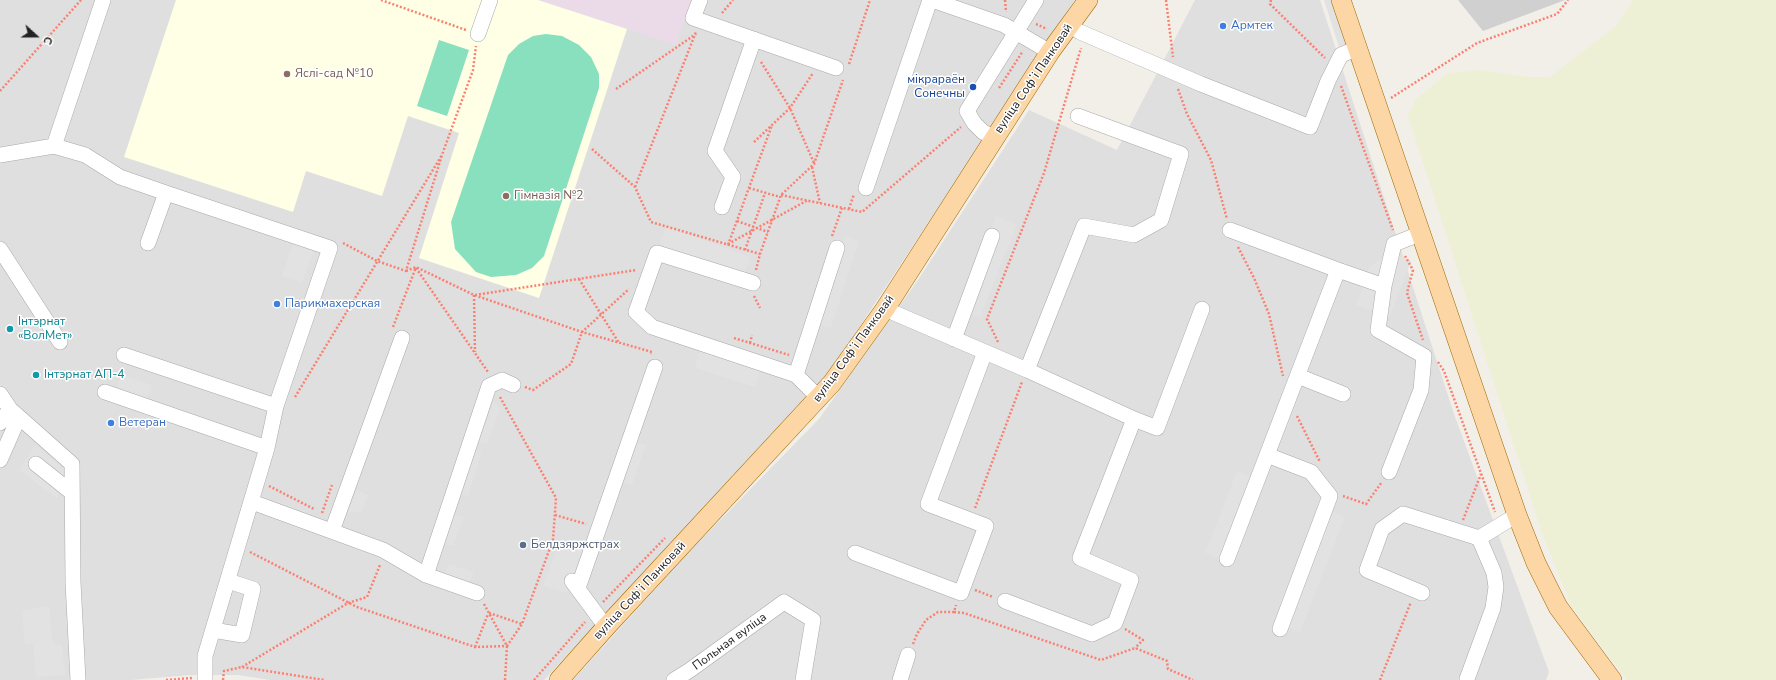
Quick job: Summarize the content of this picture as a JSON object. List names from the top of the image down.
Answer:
{
  "streets": {
    "main road": ["вуліца Софʼі Панковай"],
    "street": ["Польная вуліца"]
  },
  "places": [
    "Армтек",
    "Яслі-сад №10",
    "мікрараён Сонечны",
    "Гімназія №2",
    "Парикмахерская",
    "Інтэрнат «ВолМет»",
    "Інтэрнат АП-4",
    "Ветеран",
    "Белдзяржстрах"
  ],
  "north": "right"
}
